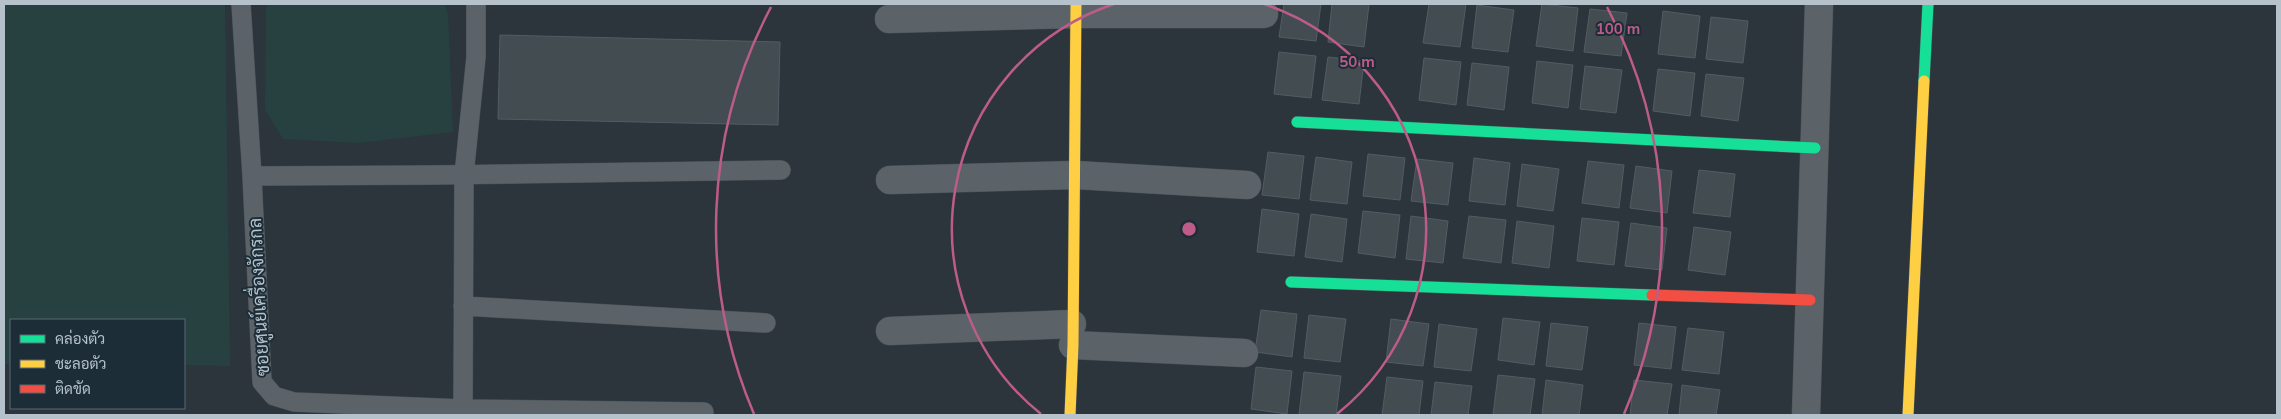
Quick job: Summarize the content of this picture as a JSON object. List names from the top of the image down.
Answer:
{
  "streets": {
    "lane": ["ซอยศูนย์เครื่องจักรกล"]
  },
  "legend": ["คล่องตัว", "ชะลอตัว", "ติดขัด"],
  "rings": ["100 m", "50 m"]
}
